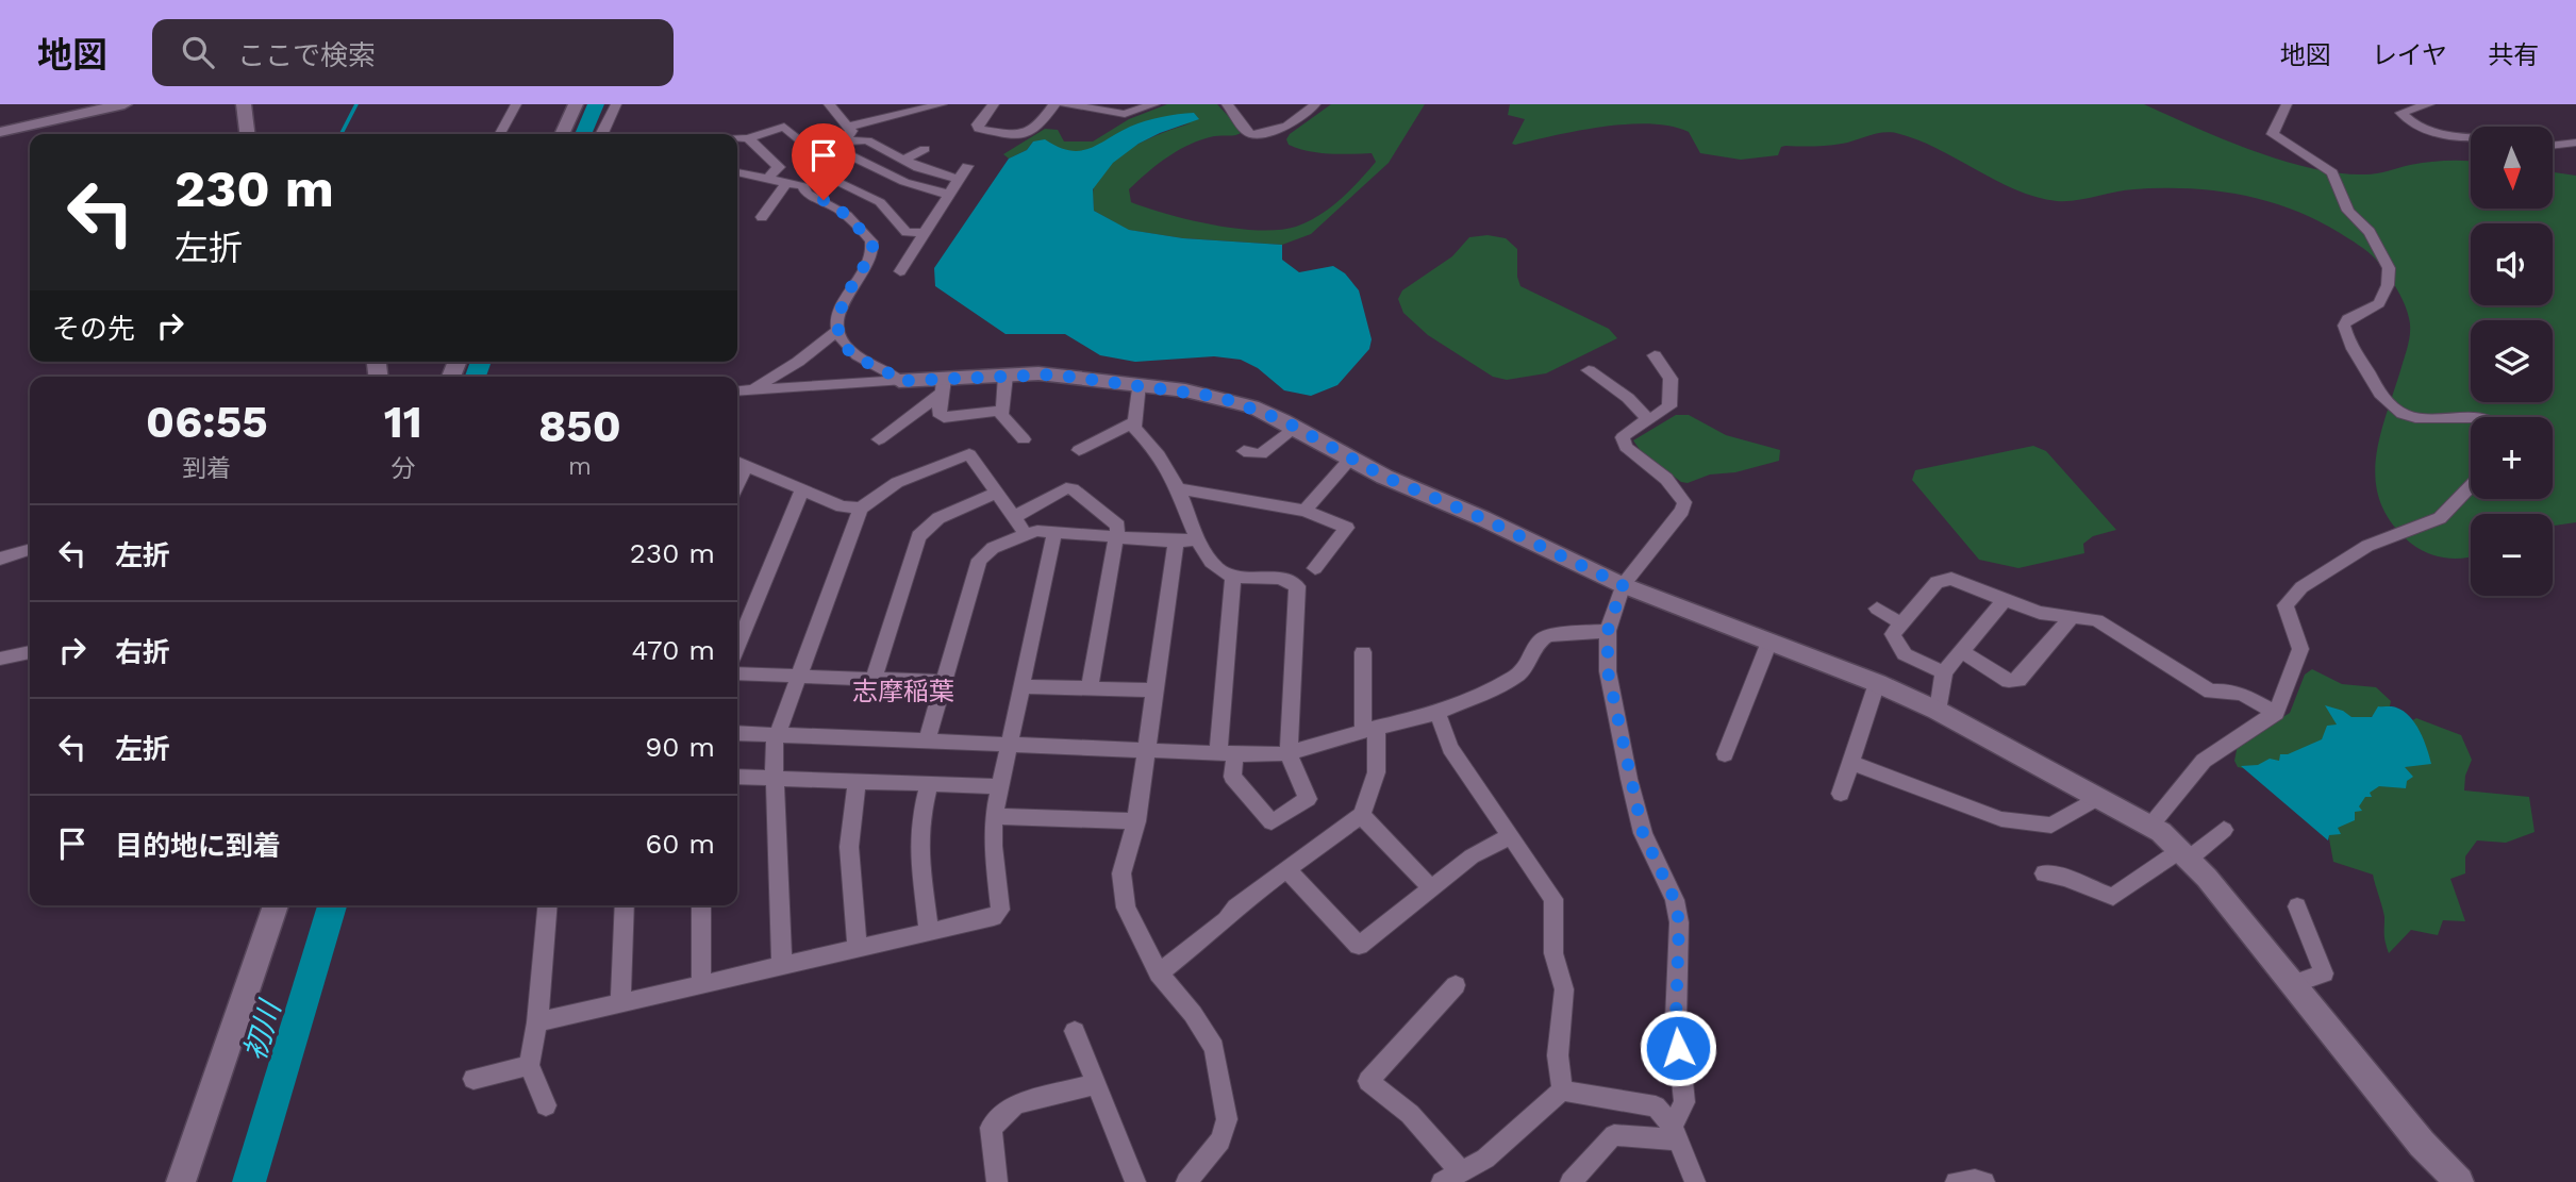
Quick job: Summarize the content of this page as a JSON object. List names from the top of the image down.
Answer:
{
  "districts": ["志摩稲葉"],
  "water": ["初川"],
  "north": "bottom",
  "page": {
    "header": "地図",
    "search": "ここで検索",
    "nav": ["地図", "レイヤ", "共有"],
    "map_buttons": ["+", "−"],
    "turn": ["230 m", "左折"],
    "then": "その先",
    "eta": [
      "06:55",
      "到着",
      "11",
      "分",
      "850",
      "m"
    ],
    "list": [
      {
        "name": "左折",
        "value": "230 m"
      },
      {
        "name": "右折",
        "value": "470 m"
      },
      {
        "name": "左折",
        "value": "90 m"
      },
      {
        "name": "目的地に到着",
        "value": "60 m"
      }
    ]
  }
}
